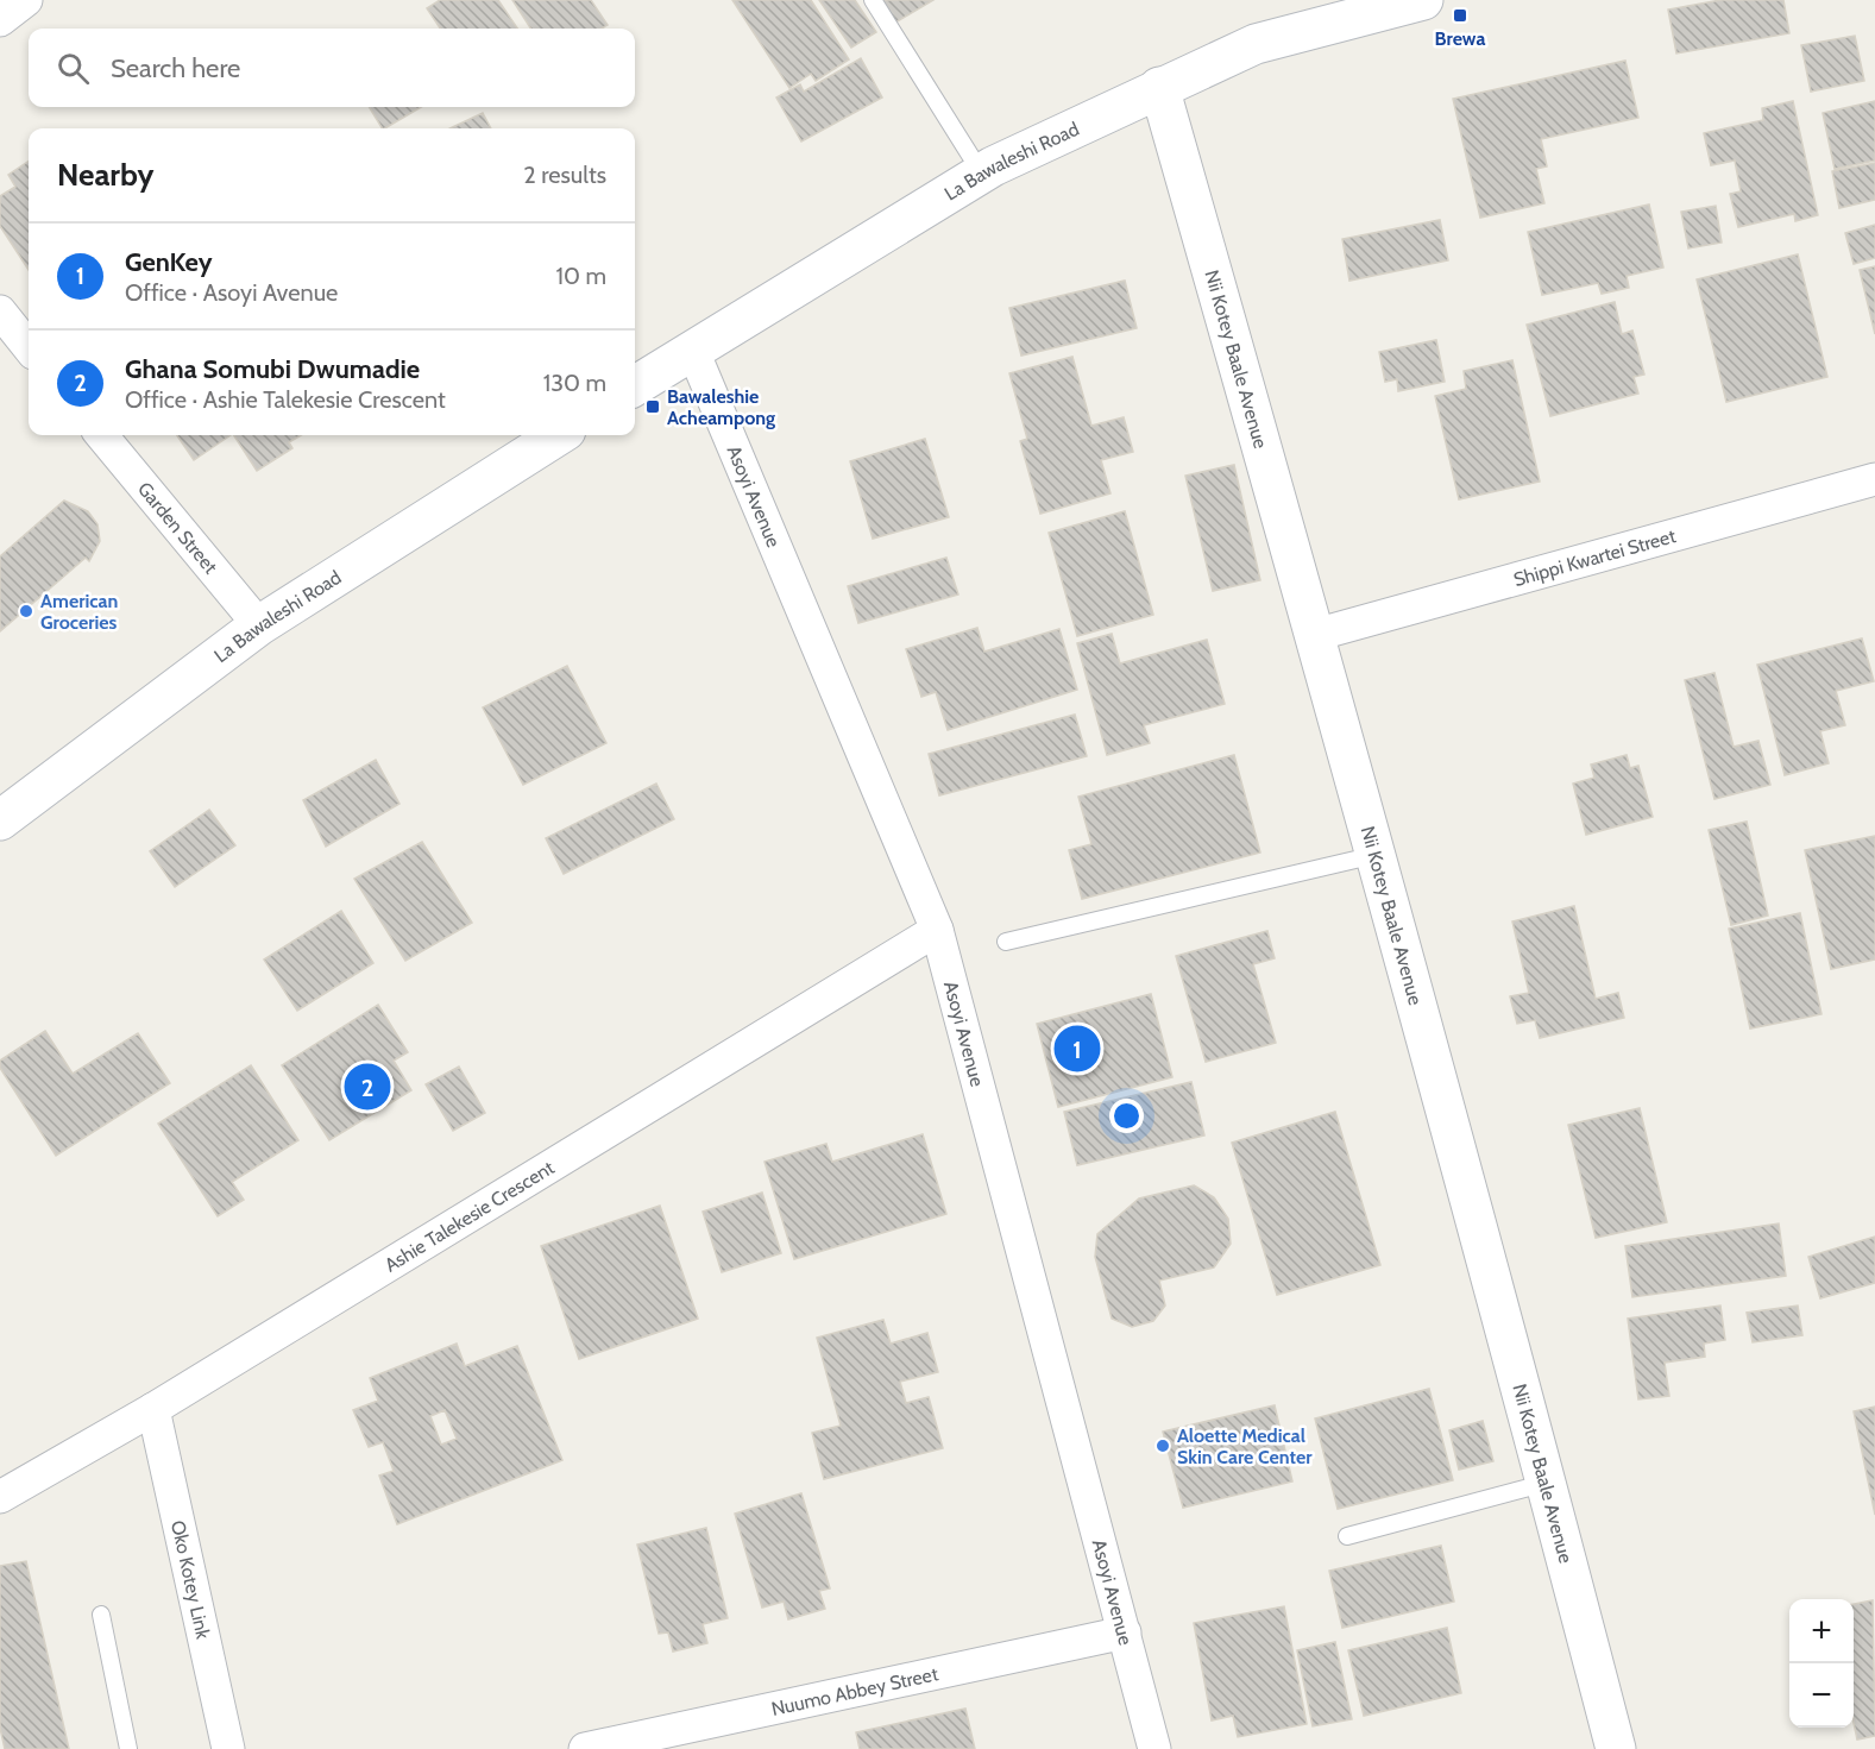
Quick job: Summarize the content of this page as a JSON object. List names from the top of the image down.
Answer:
{
  "streets": {
    "street": [
      "La Bawaleshi Road",
      "Nii Kotey Baale Avenue",
      "Asoyi Avenue",
      "Garden Street",
      "Shippi Kwartei Street",
      "Ashie Talekesie Crescent",
      "Oko Kotey Link",
      "Nuumo Abbey Street"
    ]
  },
  "crossings": [
    ["La Bawaleshi Road", "Nii Kotey Baale Avenue"],
    ["La Bawaleshi Road", "Asoyi Avenue"],
    ["La Bawaleshi Road", "Garden Street"],
    ["Nii Kotey Baale Avenue", "Shippi Kwartei Street"],
    ["Asoyi Avenue", "Ashie Talekesie Crescent"],
    ["Asoyi Avenue", "Nuumo Abbey Street"],
    ["Ashie Talekesie Crescent", "Oko Kotey Link"]
  ],
  "places": {
    "transit": ["Brewa", "Bawaleshie Acheampong"],
    "other": ["American Groceries", "Aloette Medical Skin Care Center"]
  },
  "page": {
    "search": "Search here",
    "heading": ["Nearby", "2 results"],
    "list": [
      {
        "mark": "1",
        "name": "GenKey",
        "note": "Office · Asoyi Avenue",
        "value": "10 m"
      },
      {
        "mark": "2",
        "name": "Ghana Somubi Dwumadie",
        "note": "Office · Ashie Talekesie Crescent",
        "value": "130 m"
      }
    ],
    "pins": ["1", "2"],
    "map_buttons": ["+", "−"]
  }
}
